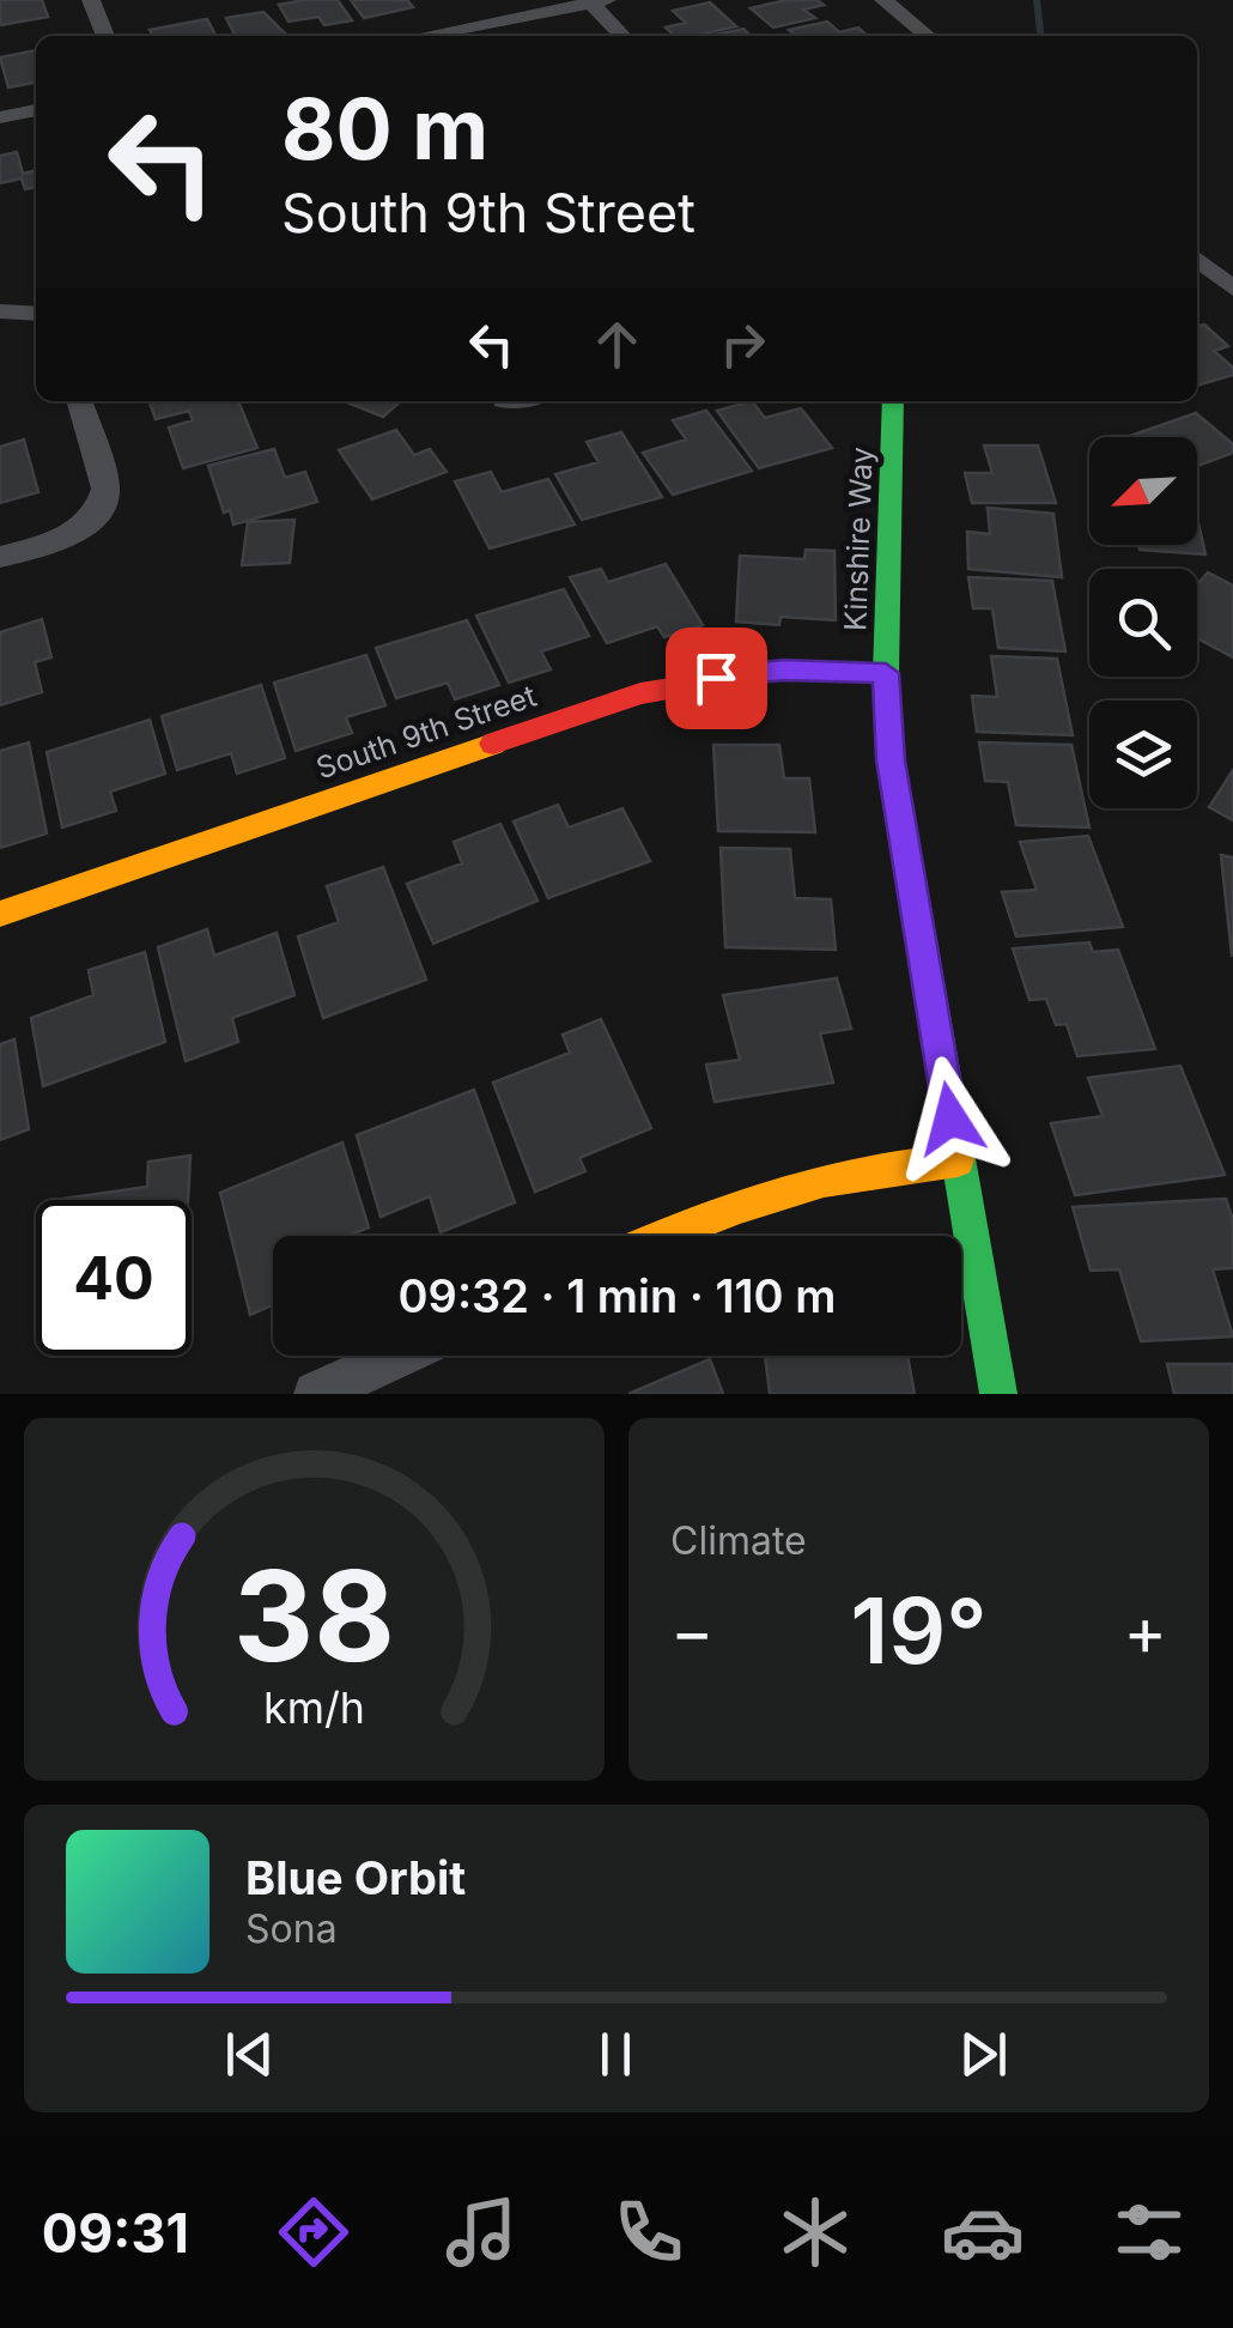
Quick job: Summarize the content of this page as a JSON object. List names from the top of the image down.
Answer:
{
  "streets": {
    "street": ["Kinshire Way", "South 9th Street"]
  },
  "crossings": [
    ["Kinshire Way", "South 9th Street"]
  ],
  "north": "bottom left",
  "page": {
    "turn": ["80 m", "South 9th Street"],
    "limit": "40",
    "trip": "09:32 · 1 min · 110 m",
    "tile": "Climate",
    "heat": ["−", "19°", "+"],
    "song": ["Blue Orbit", "Sona"],
    "tabs": "09:31",
    "gauge": ["38", "km/h"]
  }
}
